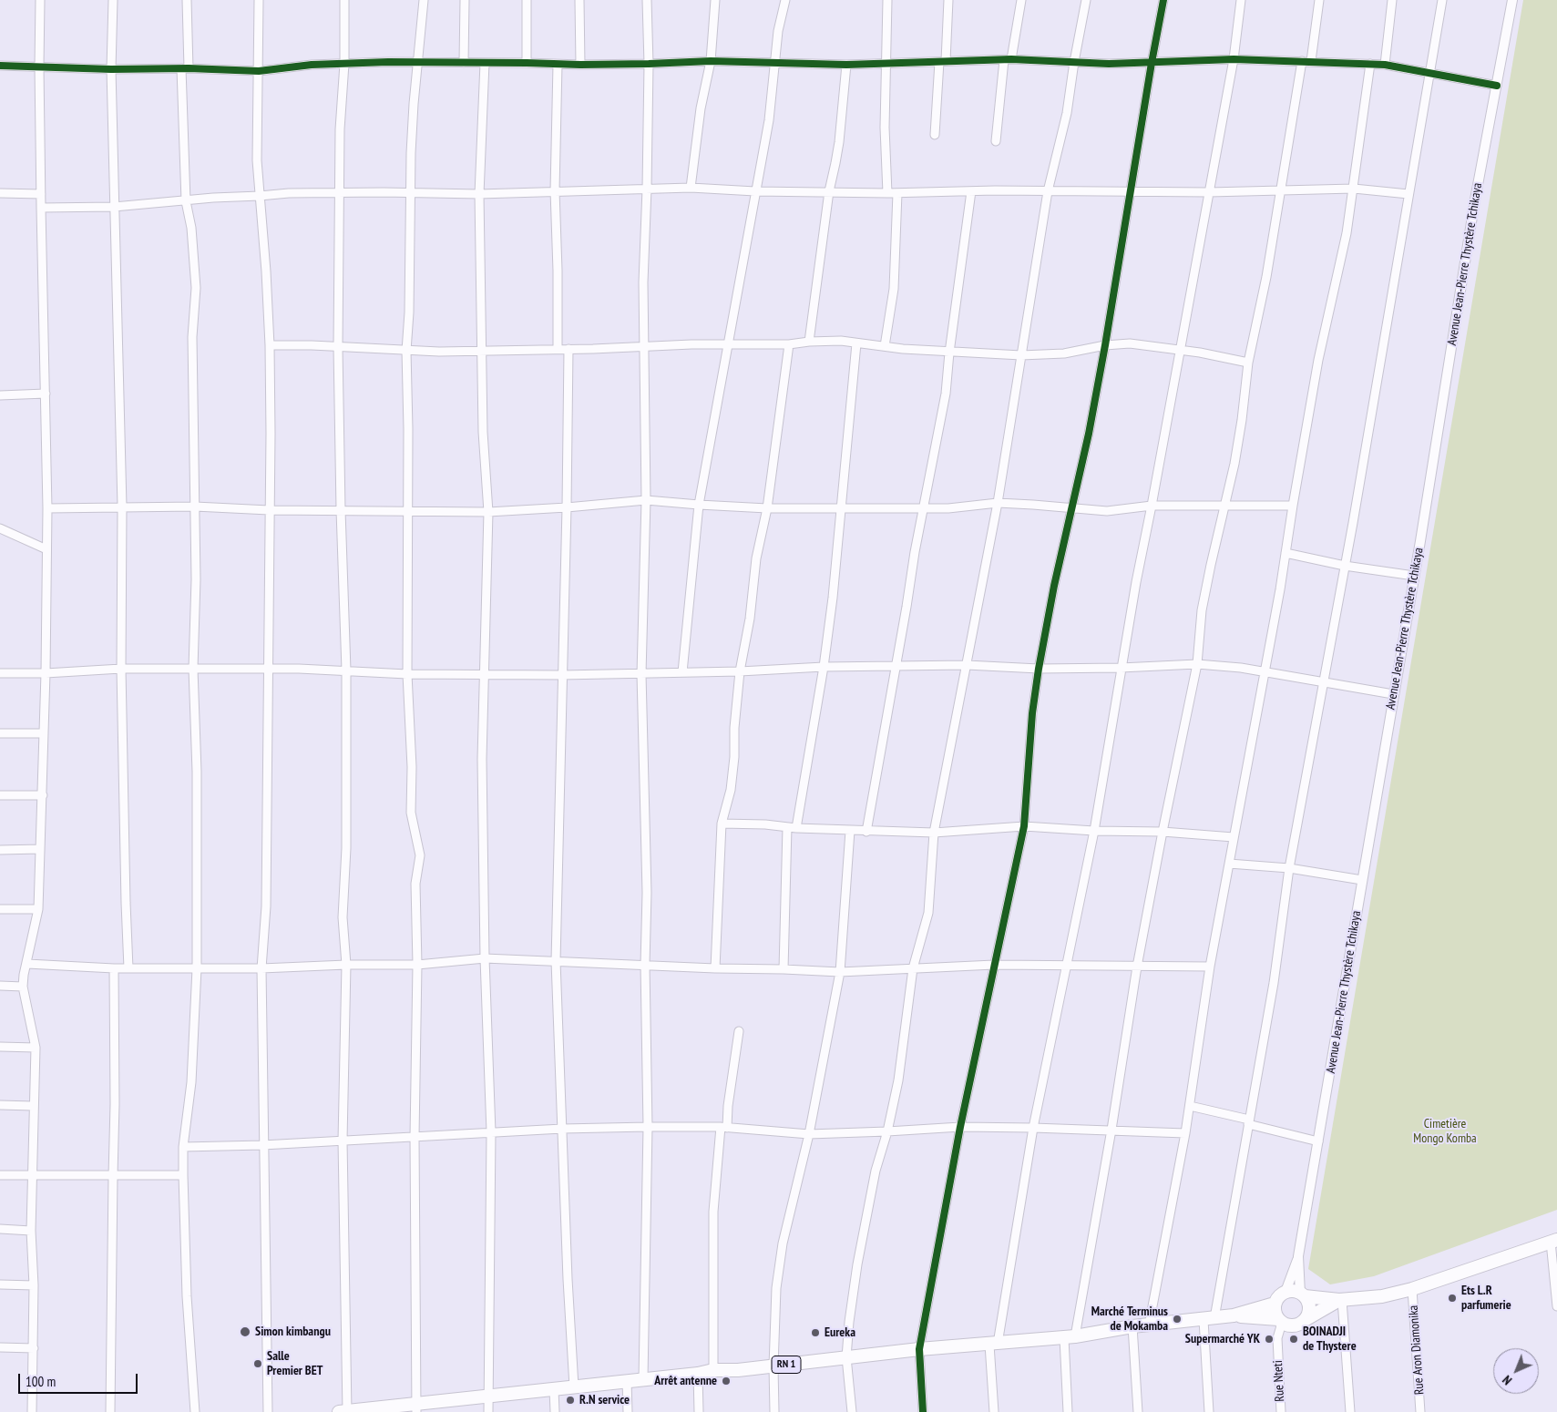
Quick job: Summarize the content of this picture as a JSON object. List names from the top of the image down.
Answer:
{
  "streets": {
    "highway": ["RN 1"],
    "street": ["Avenue Jean-Pierre Thystère Tchikaya", "Rue Aron Diamonika", "Rue Nteti"]
  },
  "crossings": [
    ["Avenue Jean-Pierre Thystère Tchikaya", "RN 1"],
    ["Avenue Jean-Pierre Thystère Tchikaya", "Rue Nteti"],
    ["RN 1", "Rue Nteti"]
  ],
  "parks": ["Cimetière Mongo Komba"],
  "places": [
    "Ets L.R parfumerie",
    "Marché Terminus de Mokamba",
    "Simon kimbangu",
    "Eureka",
    "Supermarché YK",
    "BOINADJI de Thystere",
    "Salle Premier BET",
    "Arrêt antenne",
    "R.N service"
  ],
  "scale_bar": "100 m",
  "north": "bottom left"
}
